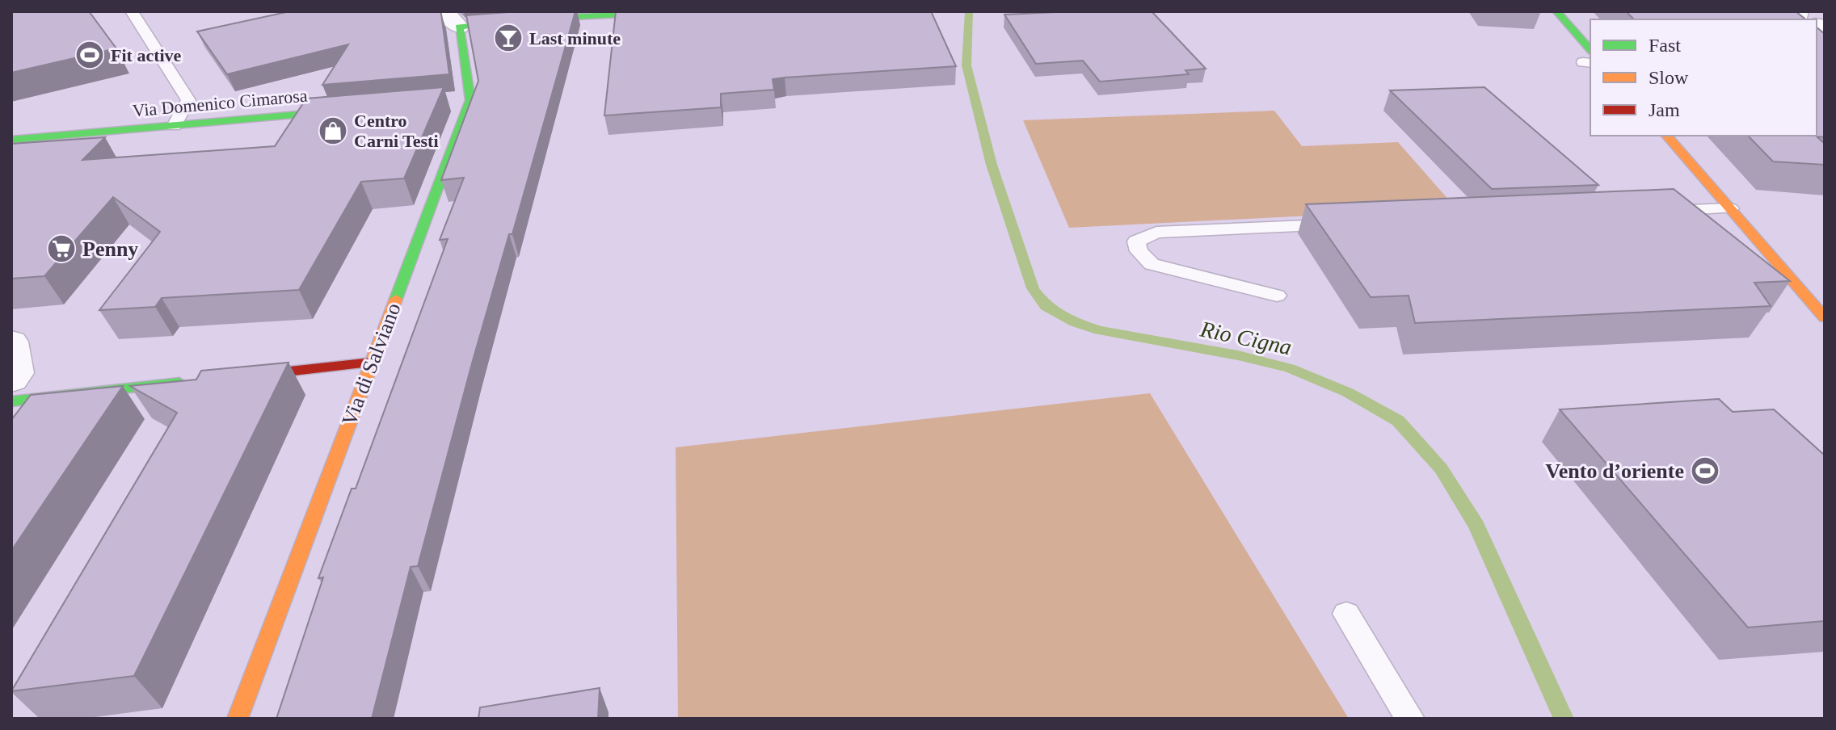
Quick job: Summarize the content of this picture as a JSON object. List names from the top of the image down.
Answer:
{
  "streets": {
    "street": ["Via Domenico Cimarosa", "Via di Salviano"]
  },
  "water": ["Rio Cigna"],
  "places": {
    "bar": ["Last minute"],
    "sports": ["Fit active", "Vento d’oriente"],
    "shop": ["Centro Carni Testi"],
    "supermarket": ["Penny"]
  },
  "legend": ["Fast", "Slow", "Jam"]
}
